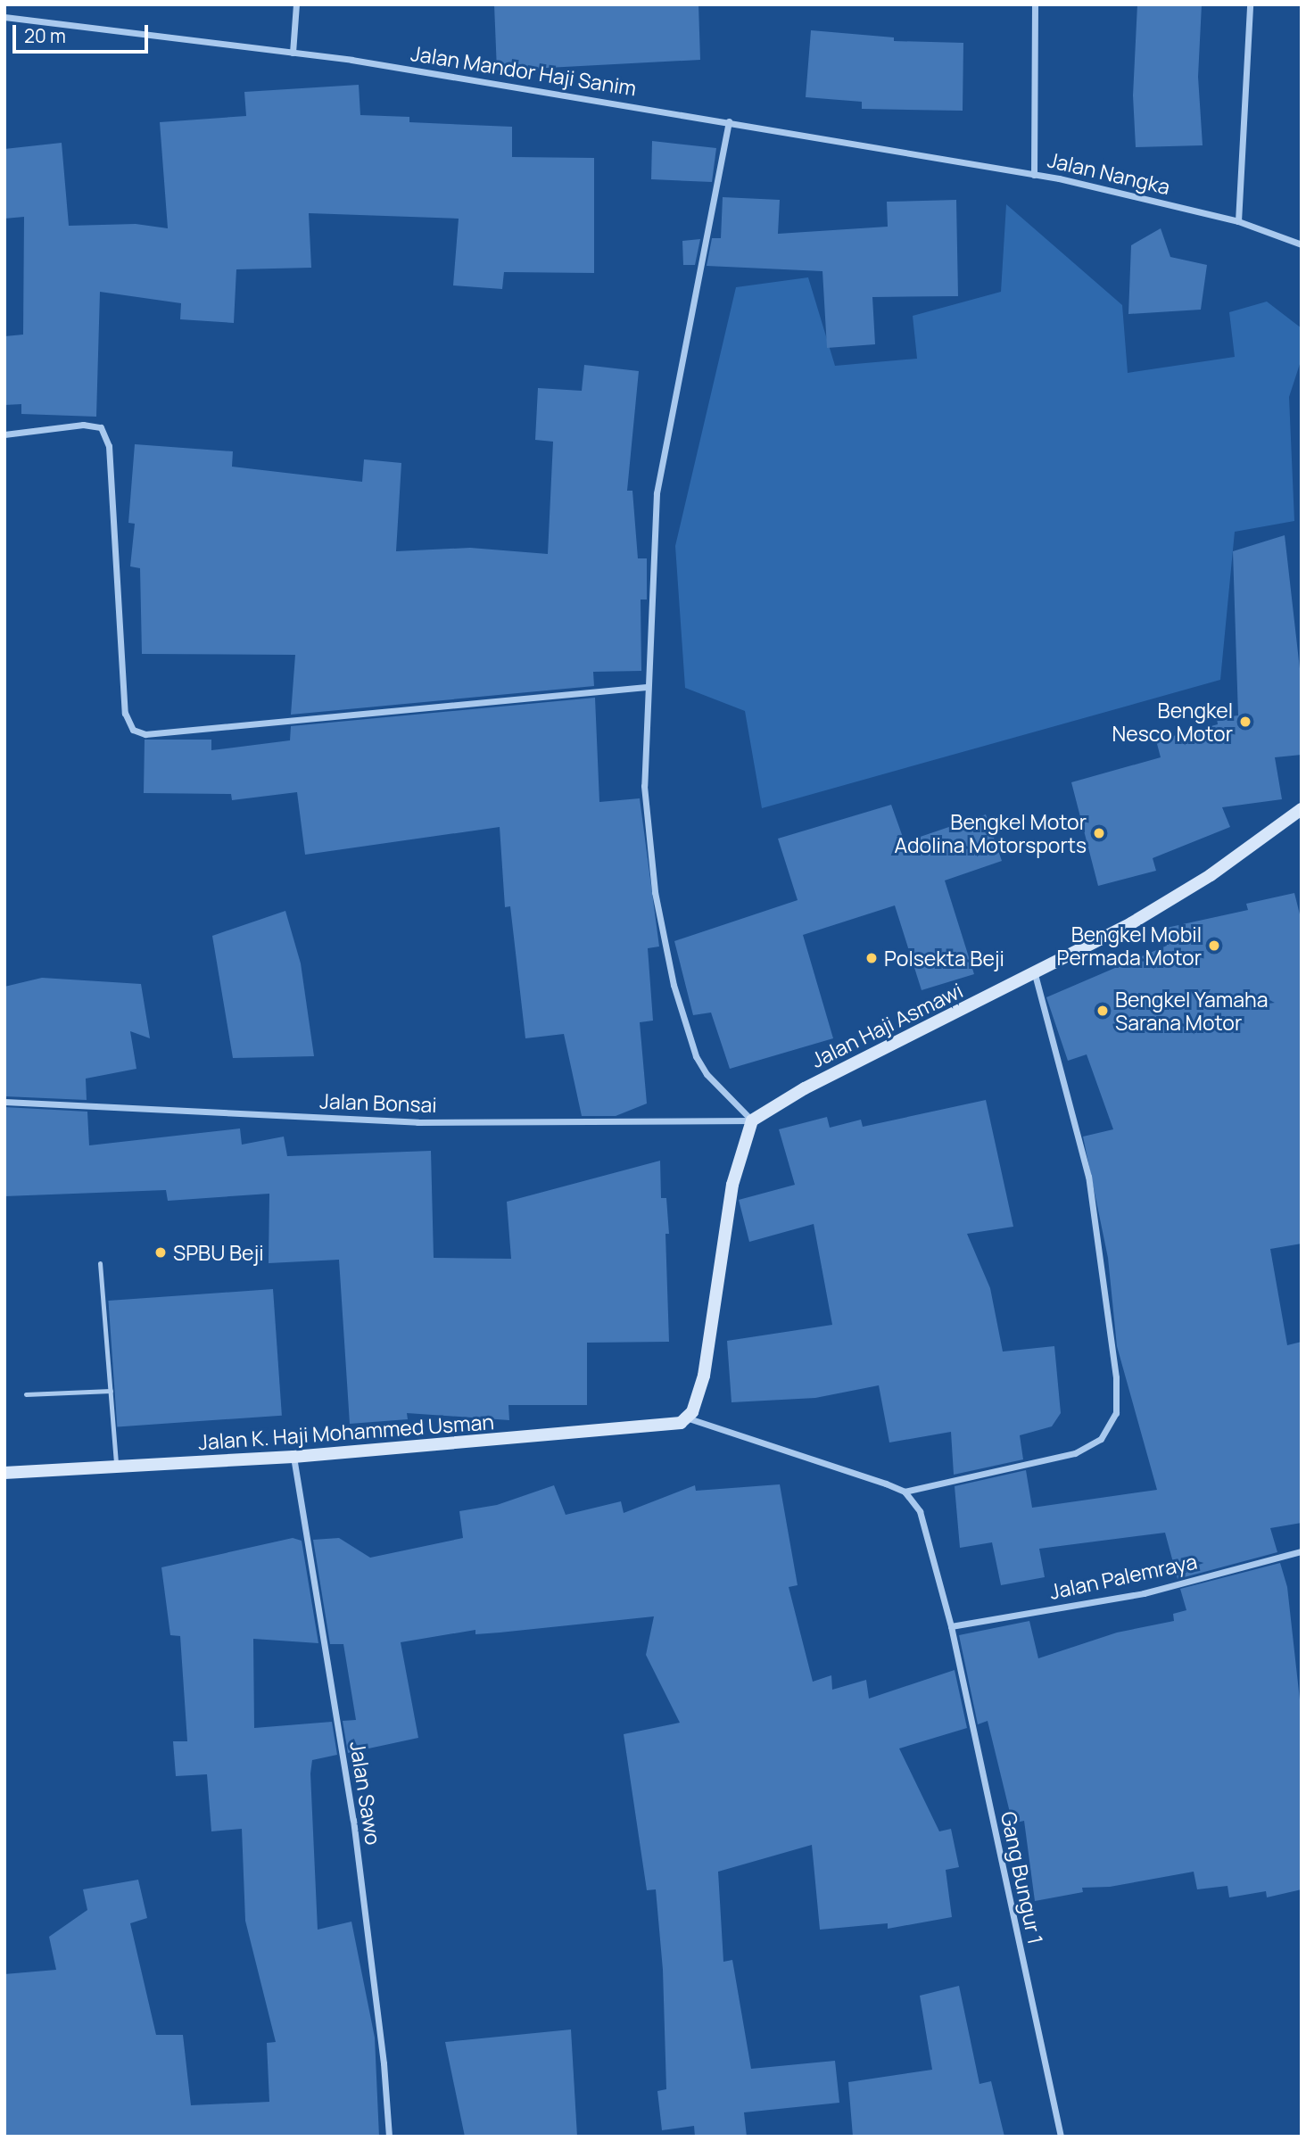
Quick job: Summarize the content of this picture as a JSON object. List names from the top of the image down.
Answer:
{
  "streets": {
    "street": [
      "Jalan Mandor Haji Sanim",
      "Jalan Nangka",
      "Jalan Haji Asmawi",
      "Jalan Bonsai",
      "Jalan K. Haji Mohammed Usman",
      "Jalan Palemraya",
      "Jalan Sawo",
      "Gang Bungur 1"
    ]
  },
  "crossings": [
    ["Jalan Mandor Haji Sanim", "Jalan Nangka"],
    ["Jalan Haji Asmawi", "Jalan Bonsai"],
    ["Jalan K. Haji Mohammed Usman", "Jalan Sawo"],
    ["Jalan Palemraya", "Gang Bungur 1"]
  ],
  "places": [
    "Bengkel Nesco Motor",
    "Bengkel Motor Adolina Motorsports",
    "Bengkel Mobil Permada Motor",
    "Polsekta Beji",
    "Bengkel Yamaha Sarana Motor",
    "SPBU Beji"
  ],
  "scale_bar": "20 m"
}
